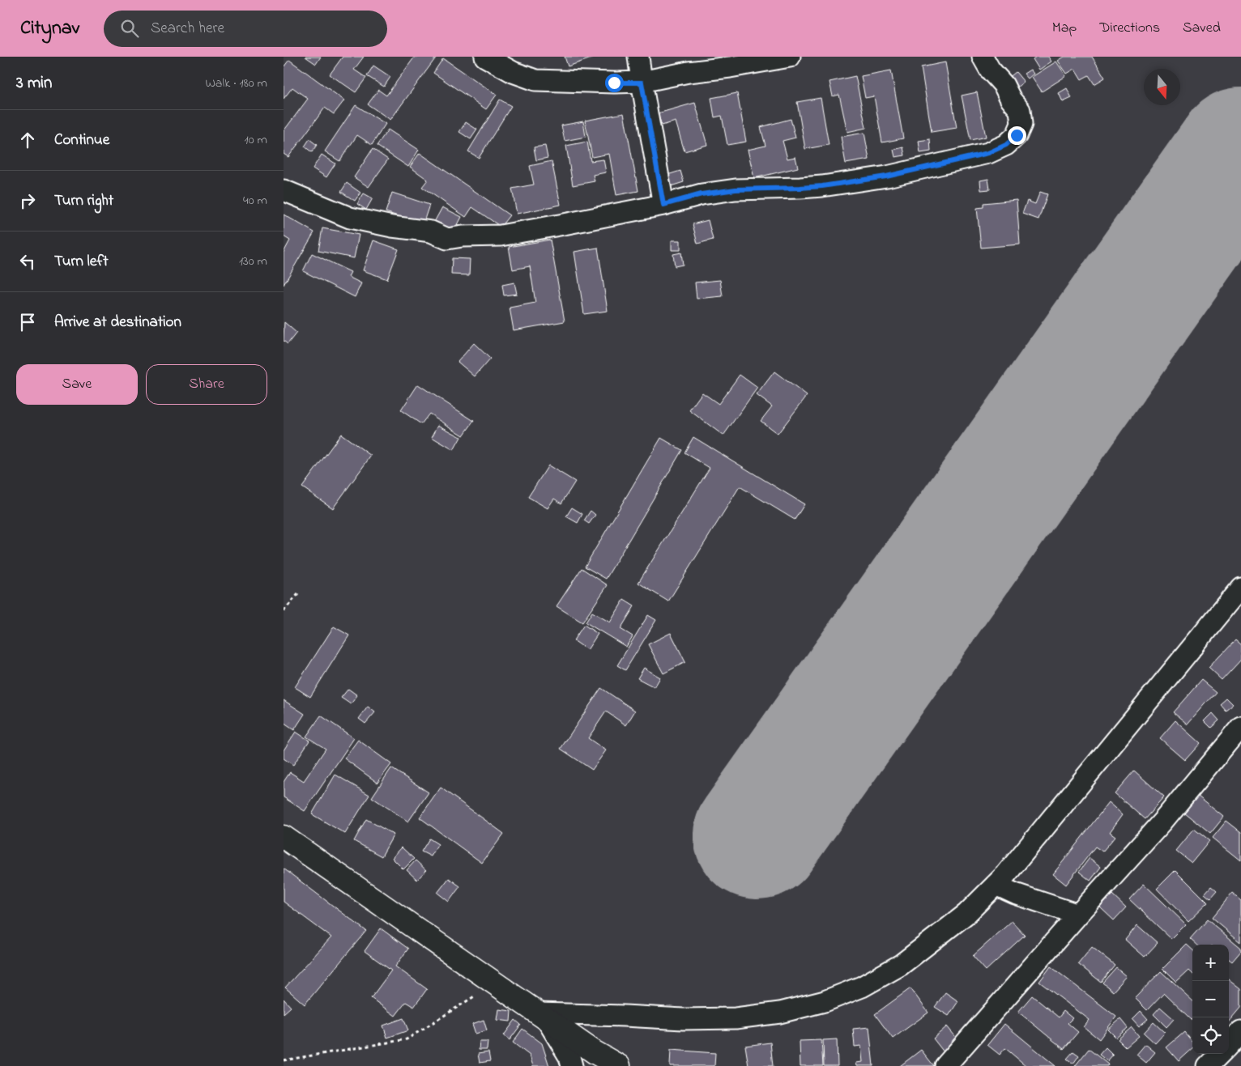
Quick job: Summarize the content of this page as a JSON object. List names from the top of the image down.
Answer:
{
  "north": "bottom",
  "page": {
    "header": "Citynav",
    "search": "Search here",
    "nav": ["Map", "Directions", "Saved"],
    "heading": ["3 min", "Walk · 180 m"],
    "list": [
      ["Continue", "10 m"],
      ["Turn right", "40 m"],
      ["Turn left", "130 m"],
      "Arrive at destination"
    ],
    "buttons": ["Save", "Share"],
    "map_buttons": ["+", "−"]
  }
}
